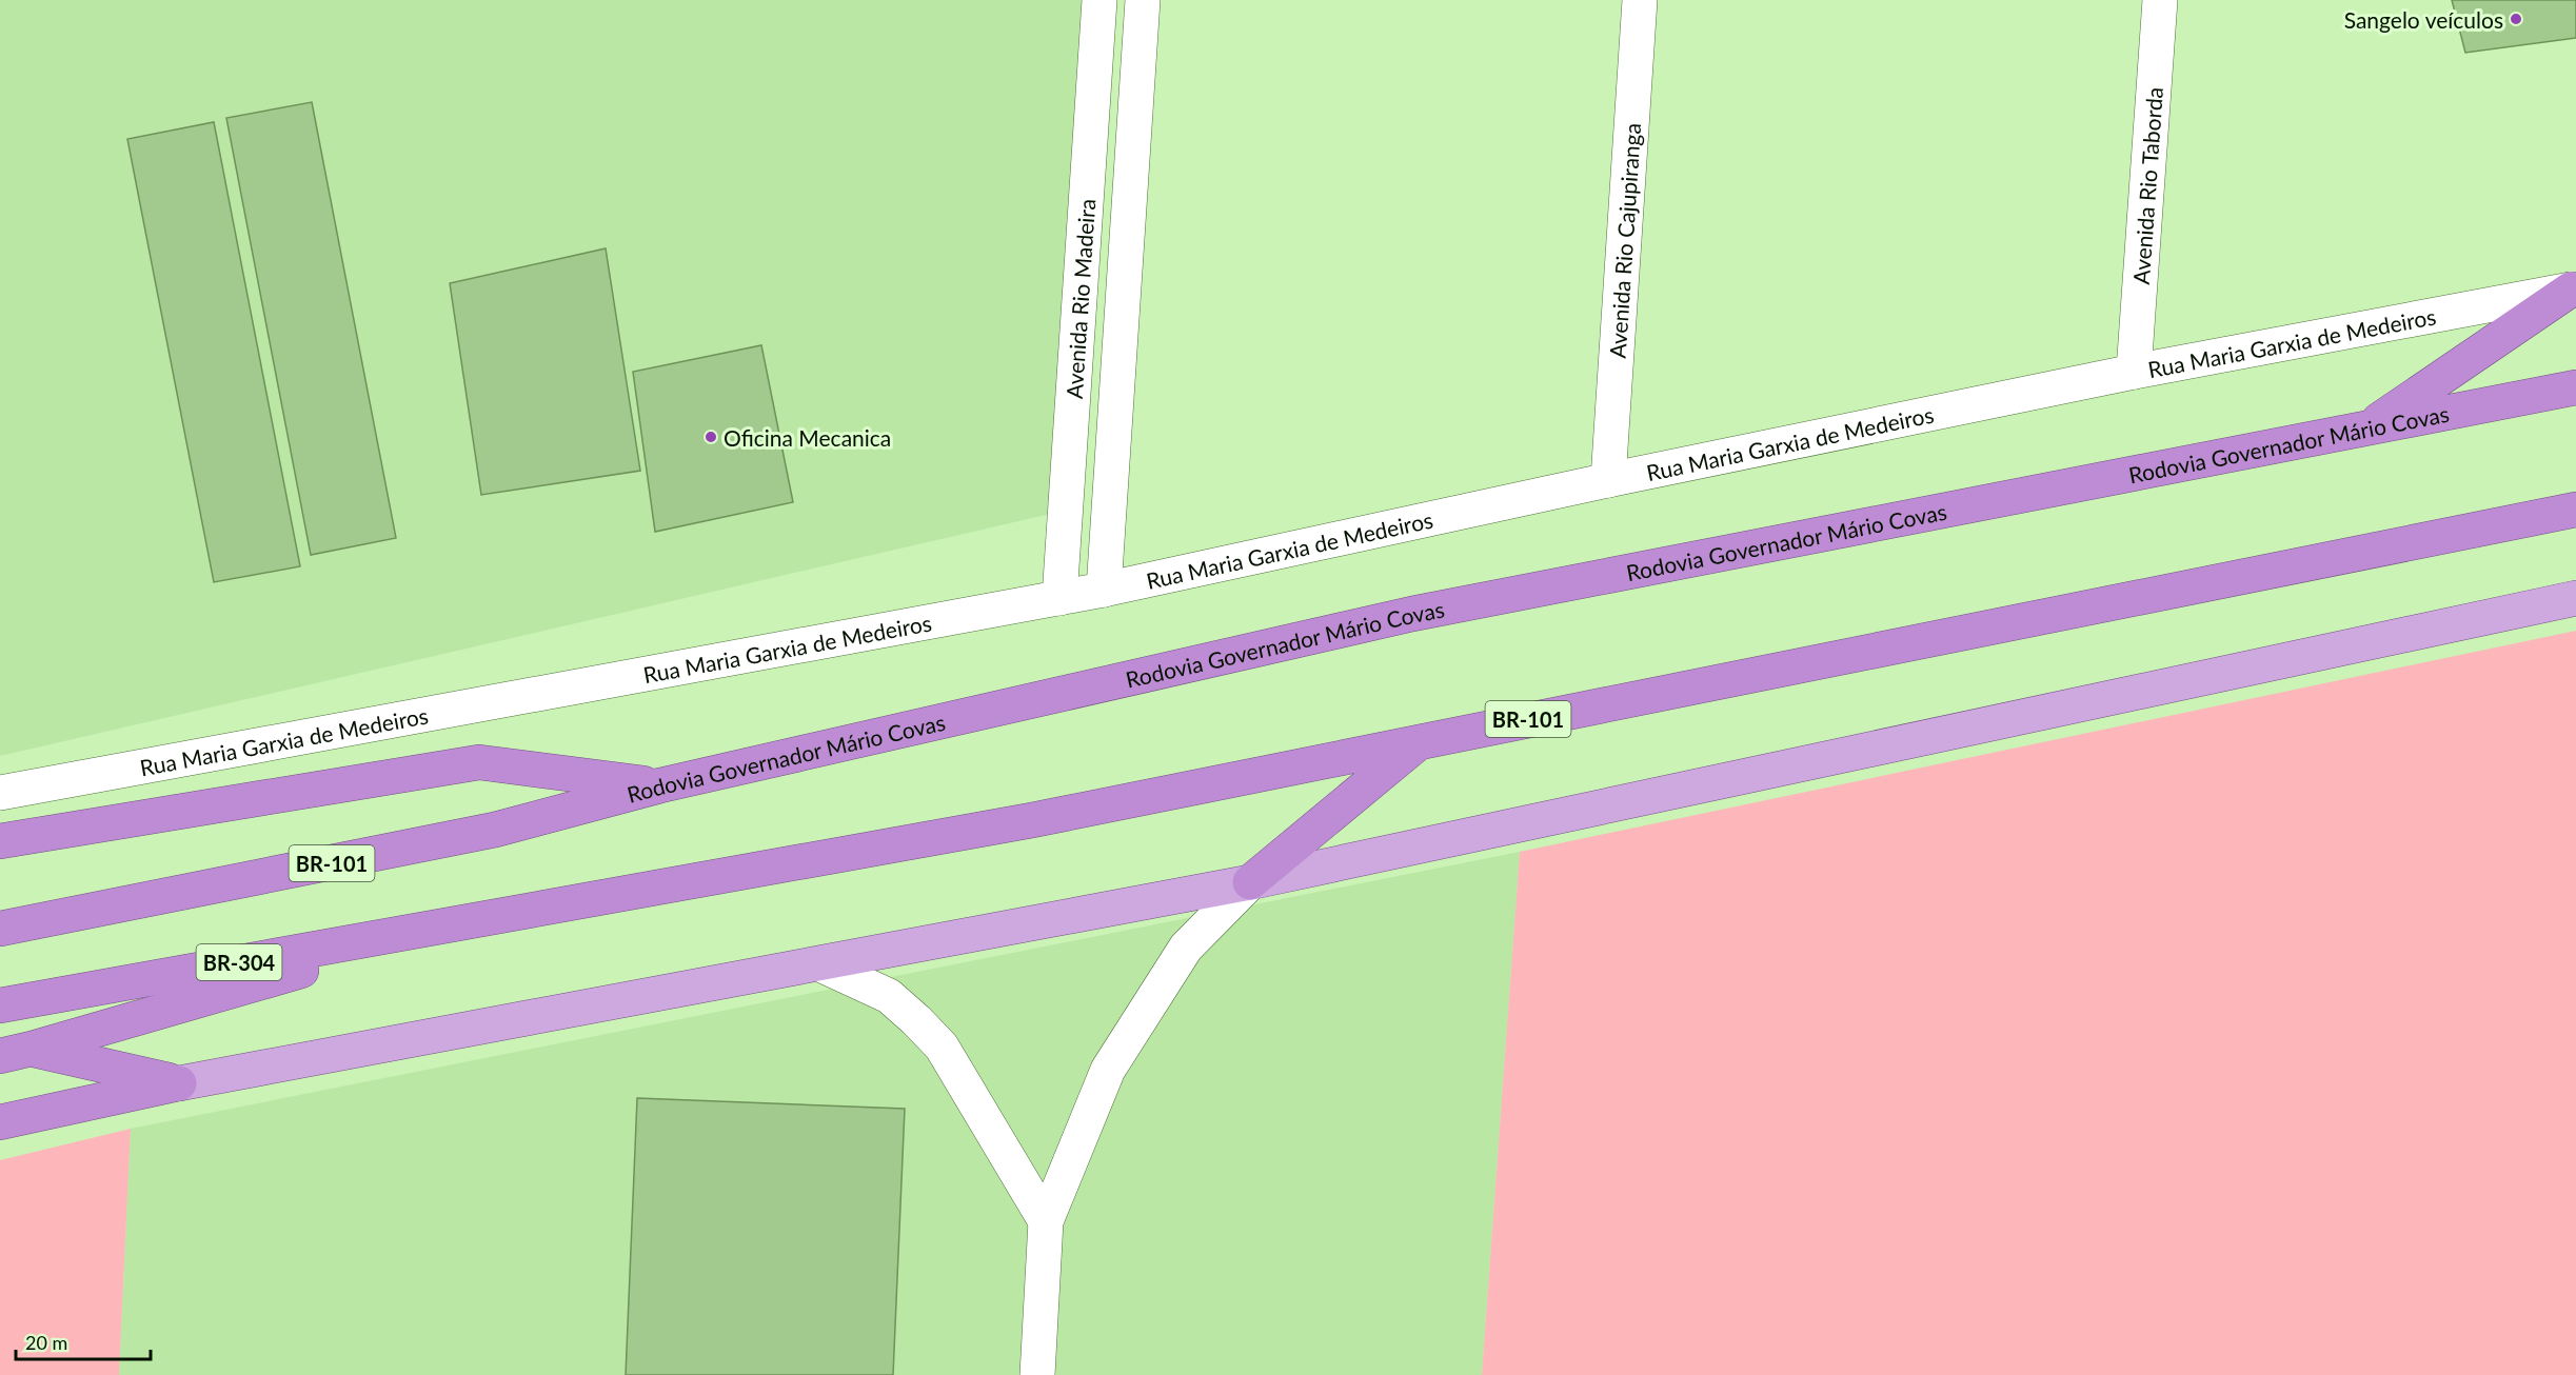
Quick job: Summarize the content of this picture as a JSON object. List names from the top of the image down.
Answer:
{
  "streets": {
    "highway": ["Rodovia Governador Mário Covas", "BR-101", "BR-304"],
    "street": [
      "Avenida Rio Taborda",
      "Avenida Rio Cajupiranga",
      "Avenida Rio Madeira",
      "Rua Maria Garxia de Medeiros"
    ]
  },
  "crossings": [
    ["Avenida Rio Taborda", "Rua Maria Garxia de Medeiros"],
    ["Avenida Rio Cajupiranga", "Rua Maria Garxia de Medeiros"],
    ["Avenida Rio Madeira", "Rua Maria Garxia de Medeiros"],
    ["BR-101", "BR-304"]
  ],
  "places": ["Sangelo veículos", "Oficina Mecanica"],
  "scale_bar": "20 m"
}
